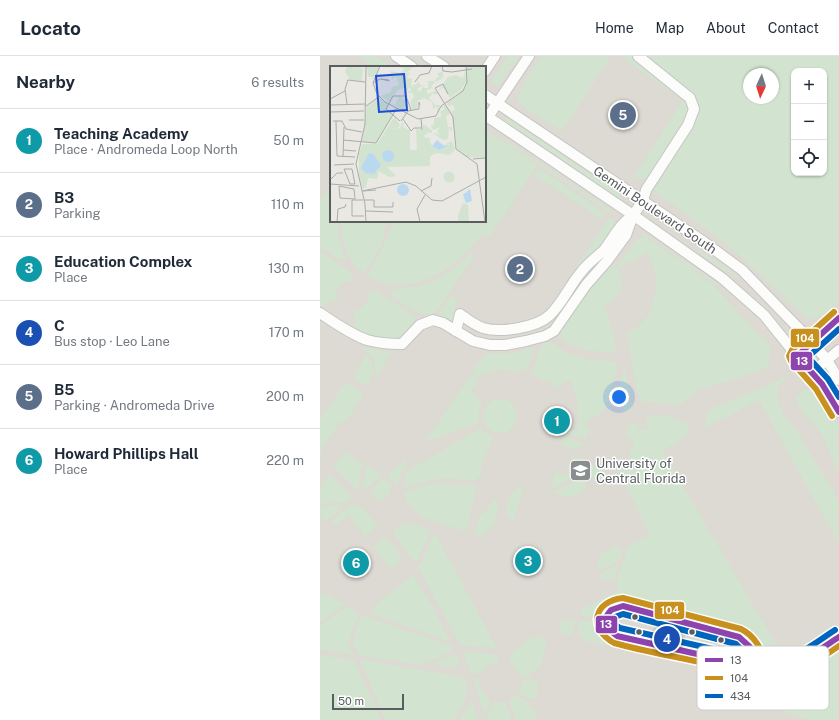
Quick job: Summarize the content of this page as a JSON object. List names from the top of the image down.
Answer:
{
  "streets": {
    "street": ["Gemini Boulevard South"]
  },
  "places": {
    "school or university": ["University of Central Florida"]
  },
  "lines": ["transit line 104", "transit line 13", "transit line 434"],
  "legend": ["13", "104", "434"],
  "scale_bar": "50 m",
  "north": "bottom",
  "page": {
    "header": "Locato",
    "nav": [
      "Home",
      "Map",
      "About",
      "Contact"
    ],
    "heading": ["Nearby", "6 results"],
    "map_buttons": ["+", "−"],
    "pins": [
      "5",
      "2",
      "1",
      "3",
      "6",
      "4"
    ],
    "list": [
      {
        "mark": "1",
        "name": "Teaching Academy",
        "note": "Place · Andromeda Loop North",
        "value": "50 m"
      },
      {
        "mark": "2",
        "name": "B3",
        "note": "Parking",
        "value": "110 m"
      },
      {
        "mark": "3",
        "name": "Education Complex",
        "note": "Place",
        "value": "130 m"
      },
      {
        "mark": "4",
        "name": "C",
        "note": "Bus stop · Leo Lane",
        "value": "170 m"
      },
      {
        "mark": "5",
        "name": "B5",
        "note": "Parking · Andromeda Drive",
        "value": "200 m"
      },
      {
        "mark": "6",
        "name": "Howard Phillips Hall",
        "note": "Place",
        "value": "220 m"
      }
    ],
    "scale": "50 m"
  }
}
